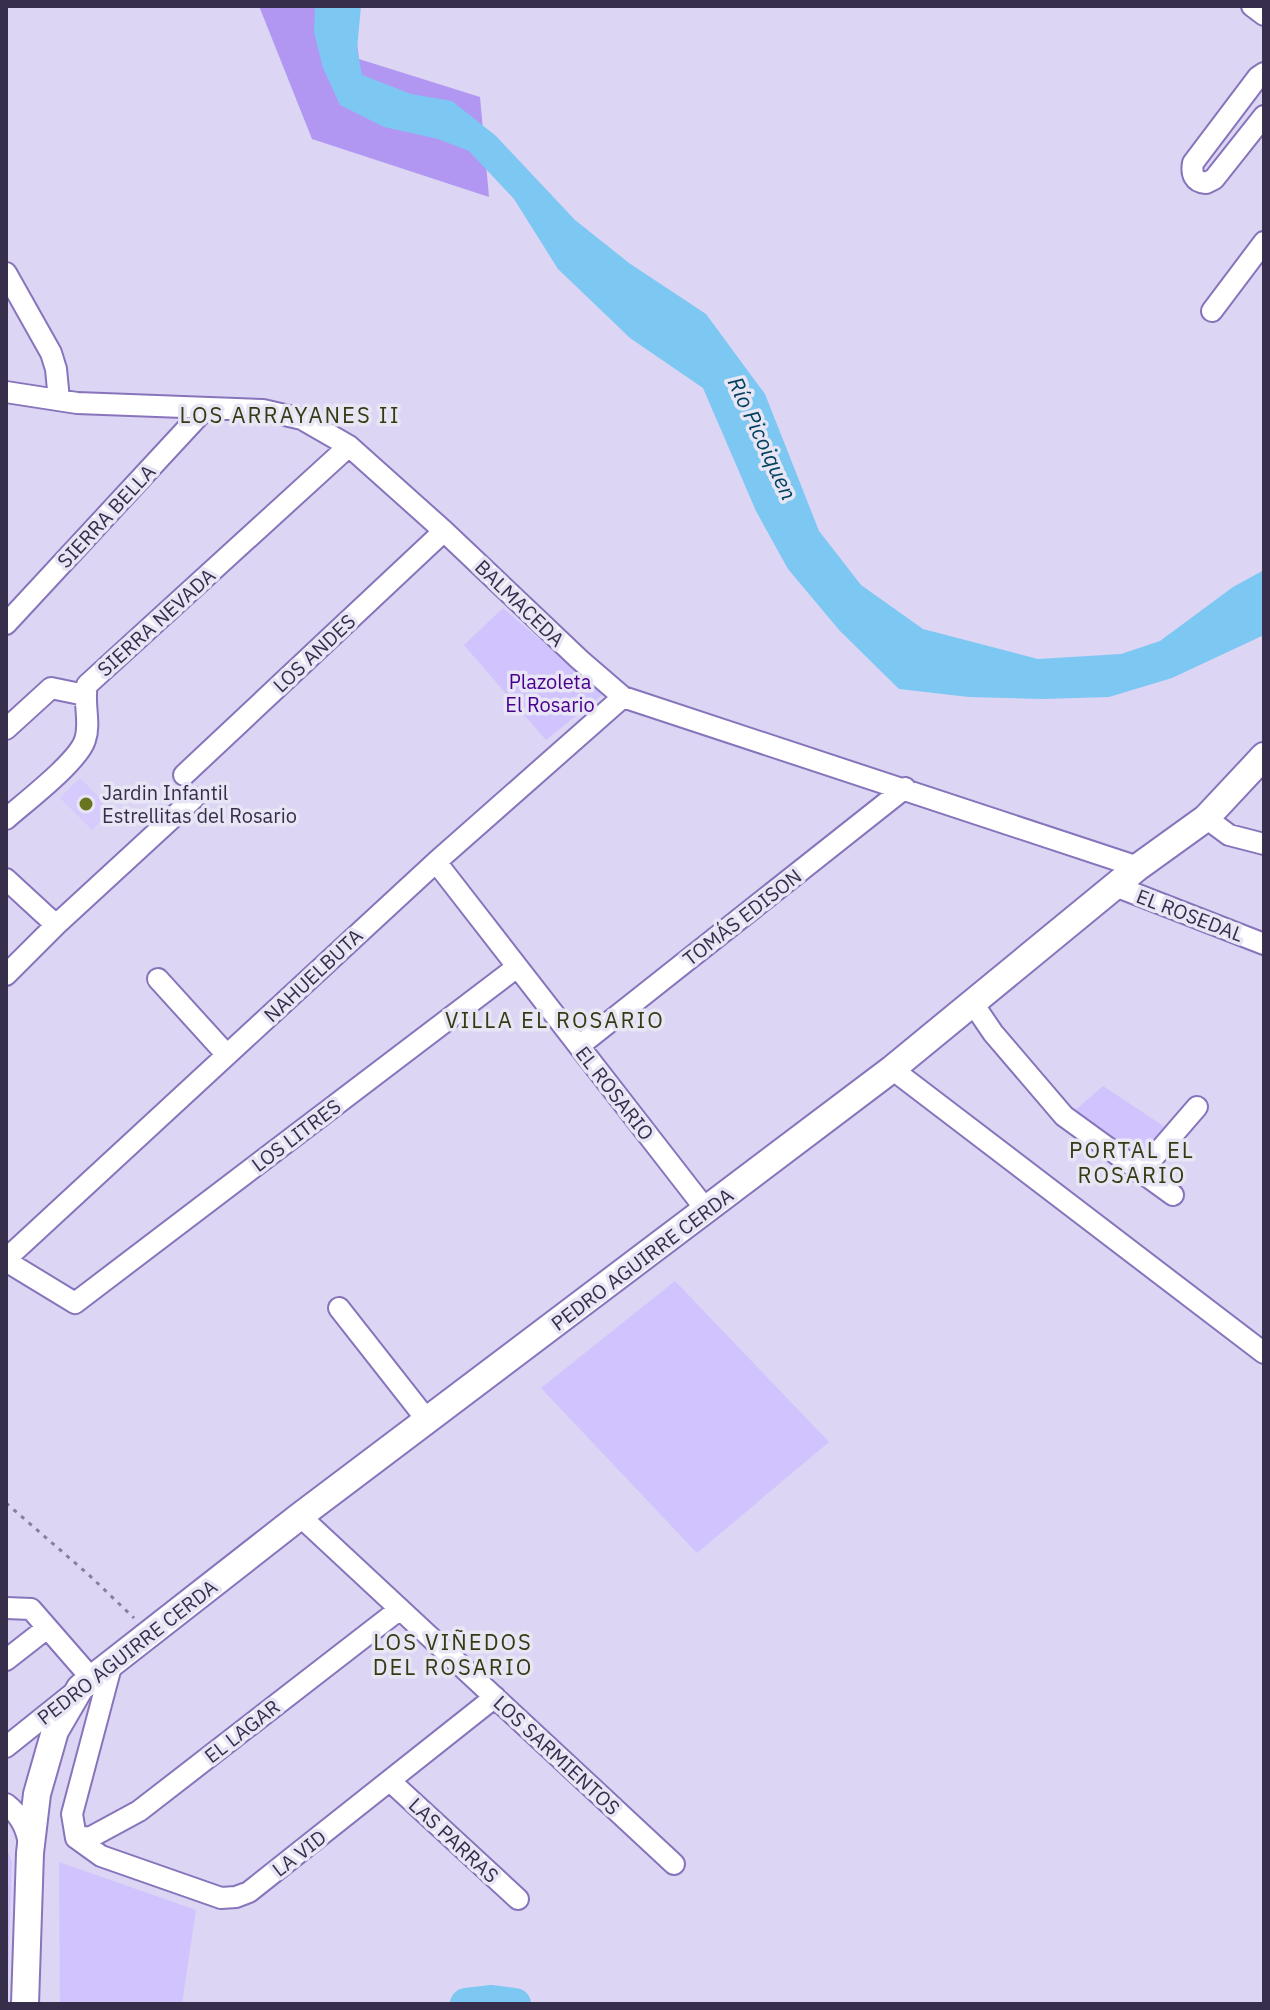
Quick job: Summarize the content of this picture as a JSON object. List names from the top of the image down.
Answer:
{
  "streets": {
    "main road": ["PEDRO AGUIRRE CERDA"],
    "street": [
      "SIERRA BELLA",
      "BALMACEDA",
      "SIERRA NEVADA",
      "LOS ANDES",
      "EL ROSEDAL",
      "TOMÁS EDISON",
      "NAHUELBUTA",
      "EL ROSARIO",
      "LOS LITRES",
      "EL LAGAR",
      "LOS SARMIENTOS",
      "LAS PARRAS",
      "LA VID"
    ]
  },
  "crossings": [
    ["SIERRA BELLA", "BALMACEDA"],
    ["BALMACEDA", "SIERRA NEVADA"],
    ["BALMACEDA", "LOS ANDES"],
    ["BALMACEDA", "TOMÁS EDISON"],
    ["BALMACEDA", "NAHUELBUTA"],
    ["BALMACEDA", "PEDRO AGUIRRE CERDA"],
    ["EL ROSEDAL", "PEDRO AGUIRRE CERDA"],
    ["TOMÁS EDISON", "EL ROSARIO"],
    ["NAHUELBUTA", "EL ROSARIO"],
    ["NAHUELBUTA", "LOS LITRES"],
    ["EL ROSARIO", "LOS LITRES"],
    ["EL ROSARIO", "PEDRO AGUIRRE CERDA"],
    ["PEDRO AGUIRRE CERDA", "LOS SARMIENTOS"],
    ["EL LAGAR", "LOS SARMIENTOS"],
    ["EL LAGAR", "LA VID"],
    ["LOS SARMIENTOS", "LA VID"],
    ["LAS PARRAS", "LA VID"]
  ],
  "districts": [
    "LOS ARRAYANES II",
    "VILLA EL ROSARIO",
    "PORTAL EL ROSARIO",
    "LOS VIÑEDOS DEL ROSARIO"
  ],
  "water": ["Río Picoiquen"],
  "parks": ["Plazoleta El Rosario"],
  "places": ["Jardin Infantil Estrellitas del Rosario"]
}
